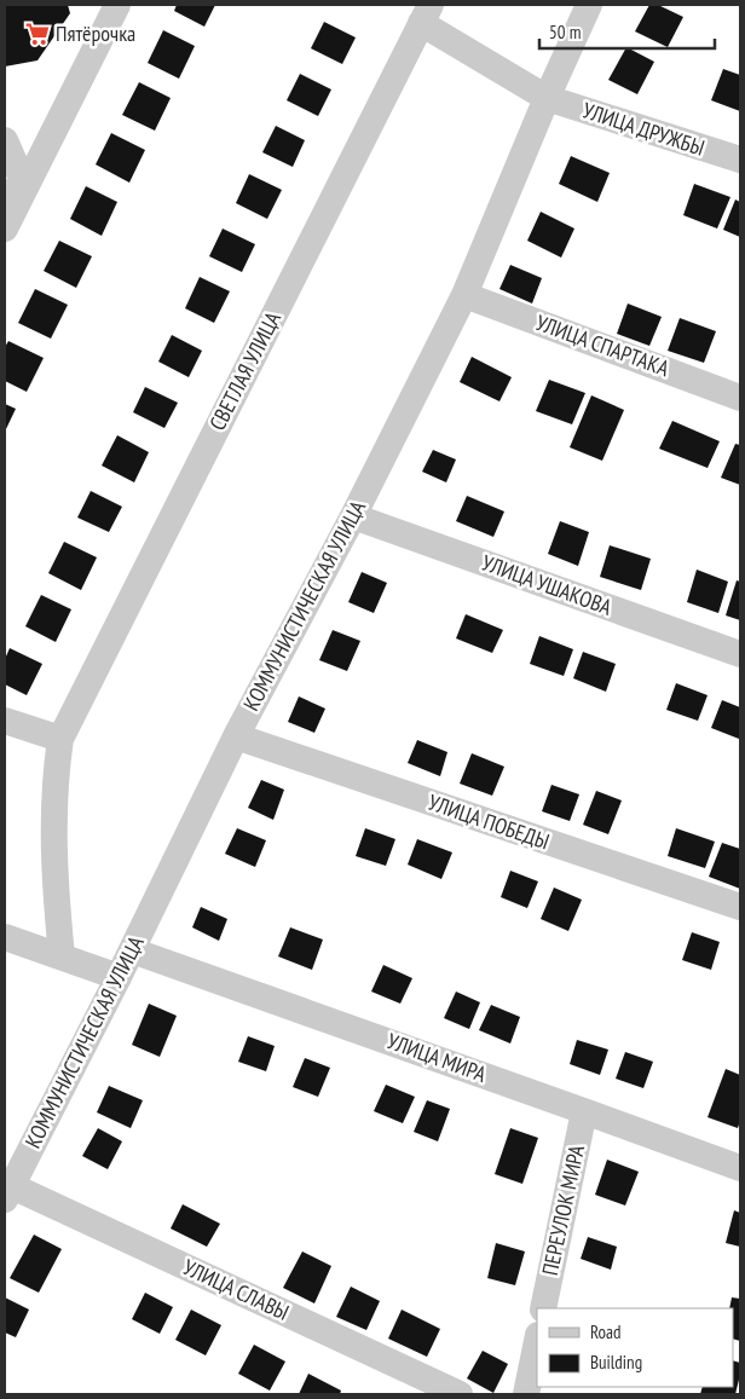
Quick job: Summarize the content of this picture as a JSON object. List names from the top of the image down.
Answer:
{
  "streets": {
    "street": [
      "УЛИЦА ДРУЖБЫ",
      "УЛИЦА СПАРТАКА",
      "СВЕТЛАЯ УЛИЦА",
      "УЛИЦА УШАКОВА",
      "КОММУНИСТИЧЕСКАЯ УЛИЦА",
      "УЛИЦА ПОБЕДЫ",
      "УЛИЦА МИРА",
      "ПЕРЕУЛОК МИРА",
      "УЛИЦА СЛАВЫ"
    ]
  },
  "crossings": [
    ["УЛИЦА ДРУЖБЫ", "СВЕТЛАЯ УЛИЦА"],
    ["УЛИЦА ДРУЖБЫ", "КОММУНИСТИЧЕСКАЯ УЛИЦА"],
    ["УЛИЦА СПАРТАКА", "КОММУНИСТИЧЕСКАЯ УЛИЦА"],
    ["УЛИЦА УШАКОВА", "КОММУНИСТИЧЕСКАЯ УЛИЦА"],
    ["КОММУНИСТИЧЕСКАЯ УЛИЦА", "УЛИЦА ПОБЕДЫ"],
    ["КОММУНИСТИЧЕСКАЯ УЛИЦА", "УЛИЦА МИРА"],
    ["КОММУНИСТИЧЕСКАЯ УЛИЦА", "УЛИЦА СЛАВЫ"],
    ["УЛИЦА МИРА", "ПЕРЕУЛОК МИРА"]
  ],
  "places": {
    "supermarket": ["Пятёрочка"]
  },
  "legend": ["Road", "Building"],
  "scale_bar": "50 m"
}
